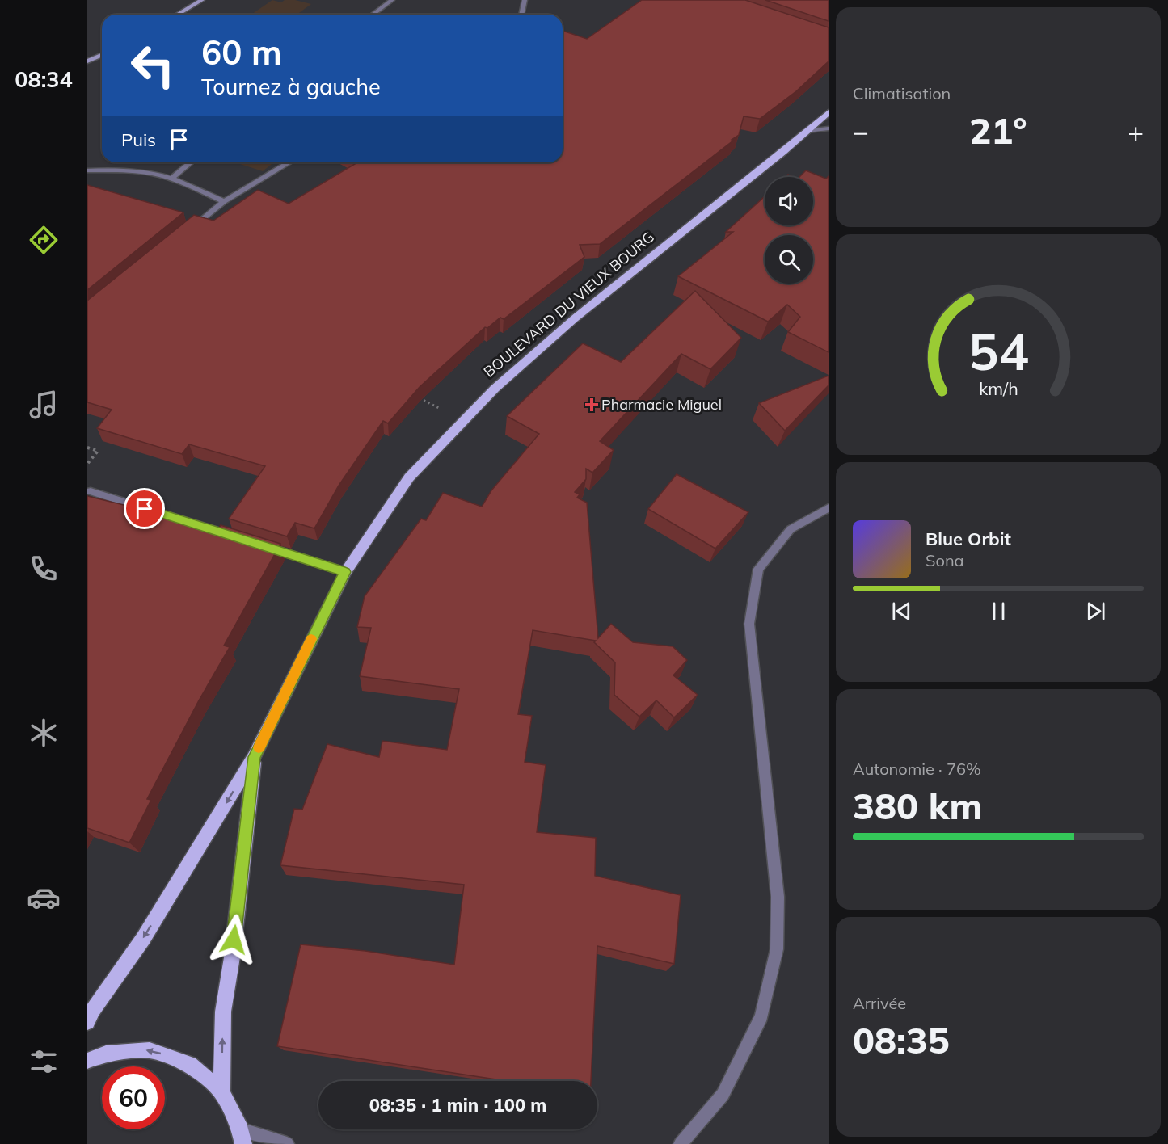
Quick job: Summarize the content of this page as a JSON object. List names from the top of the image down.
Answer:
{
  "streets": {
    "main road": ["BOULEVARD DU VIEUX BOURG"]
  },
  "places": {
    "health": ["Pharmacie Miguel"]
  },
  "page": {
    "tabs": "08:34",
    "tile": [
      "Climatisation",
      ["Autonomie · 76%", "380 km"],
      ["Arrivée", "08:35"]
    ],
    "turn": ["60 m", "Tournez à gauche"],
    "heat": ["−", "21°", "+"],
    "then": "Puis",
    "song": ["Blue Orbit", "Sona"],
    "limit": "60",
    "trip": "08:35 · 1 min · 100 m",
    "gauge": ["54", "km/h"]
  }
}
